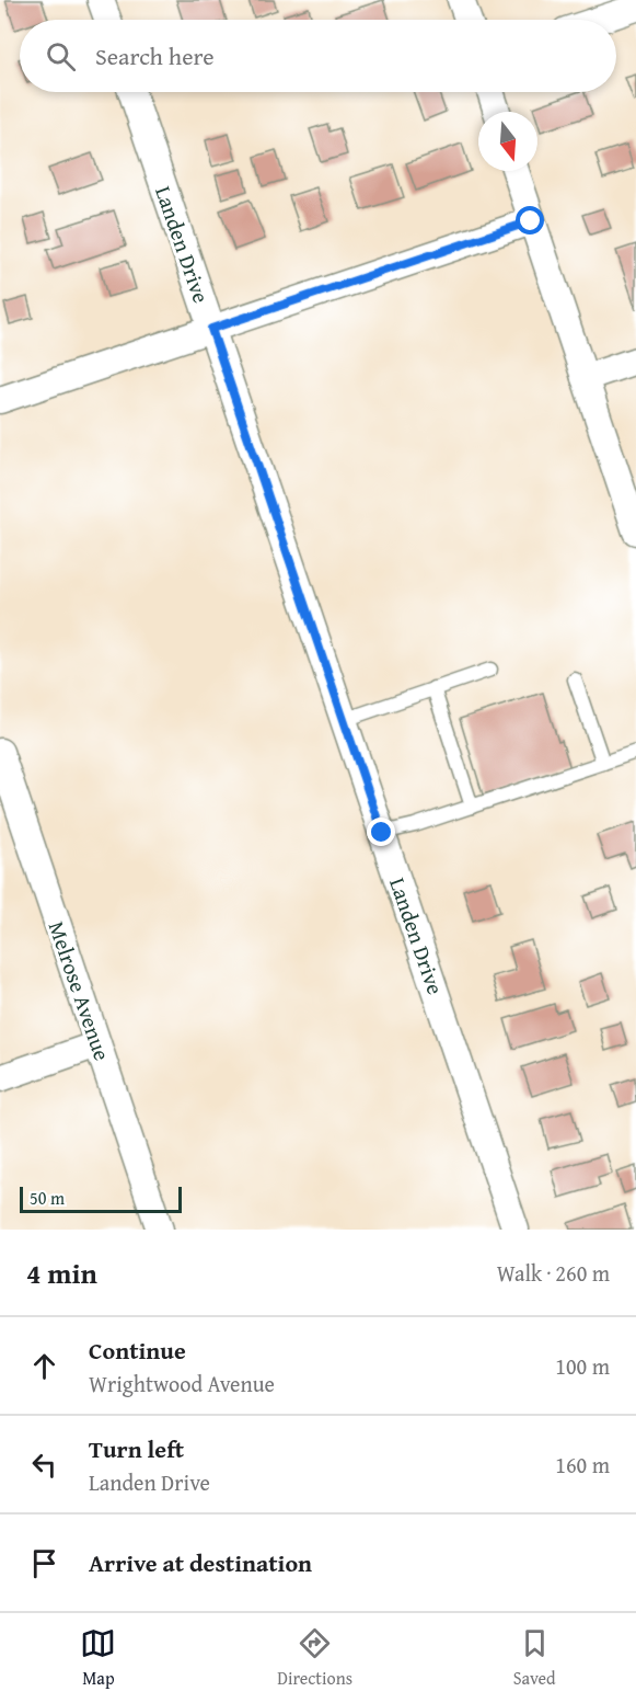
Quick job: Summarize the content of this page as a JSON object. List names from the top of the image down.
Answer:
{
  "streets": {
    "street": ["Landen Drive", "Melrose Avenue"]
  },
  "scale_bar": "50 m",
  "north": "bottom",
  "page": {
    "search": "Search here",
    "scale": "50 m",
    "heading": ["4 min", "Walk · 260 m"],
    "list": [
      ["Continue", "Wrightwood Avenue", "100 m"],
      ["Turn left", "Landen Drive", "160 m"],
      "Arrive at destination"
    ],
    "nav": ["Map", "Directions", "Saved"]
  }
}
